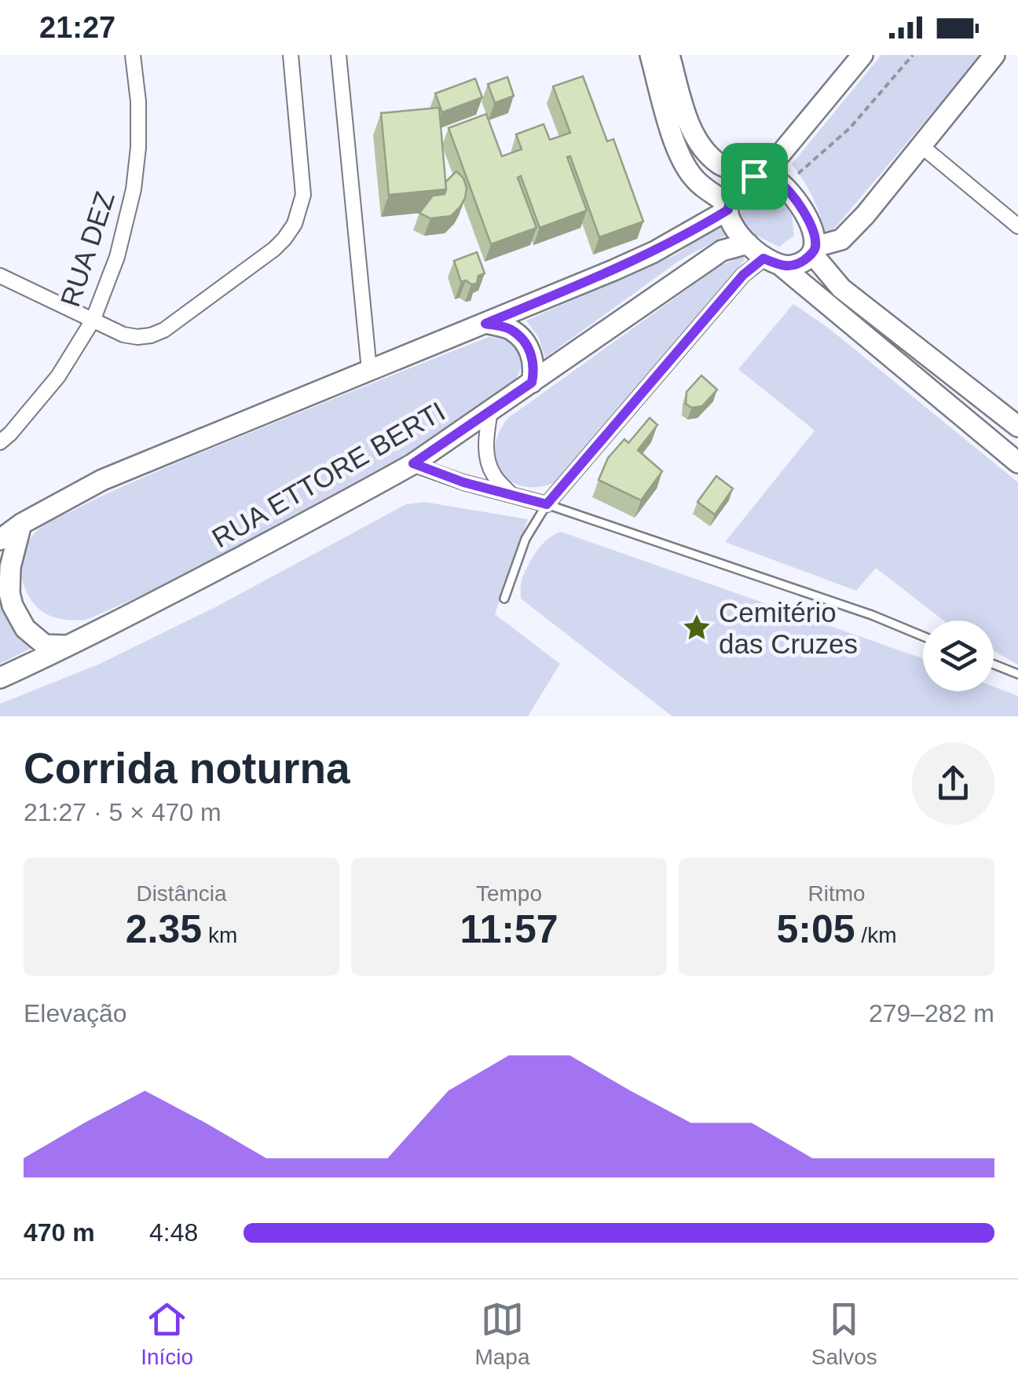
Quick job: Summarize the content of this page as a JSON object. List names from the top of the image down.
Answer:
{
  "streets": {
    "street": ["RUA DEZ", "RUA ETTORE BERTI"]
  },
  "places": {
    "place": ["Cemitério das Cruzes"]
  },
  "page": {
    "status": "21:27",
    "heading": ["Corrida noturna", "21:27 · 5 × 470 m"],
    "stats": [
      ["Distância", "2.35 km"],
      ["Tempo", "11:57"],
      ["Ritmo", "5:05 /km"]
    ],
    "chart": ["Elevação", "279–282 m"],
    "list": [
      {
        "name": "470 m",
        "note": "4:48"
      }
    ],
    "tabs": ["Início", "Mapa", "Salvos"]
  }
}
